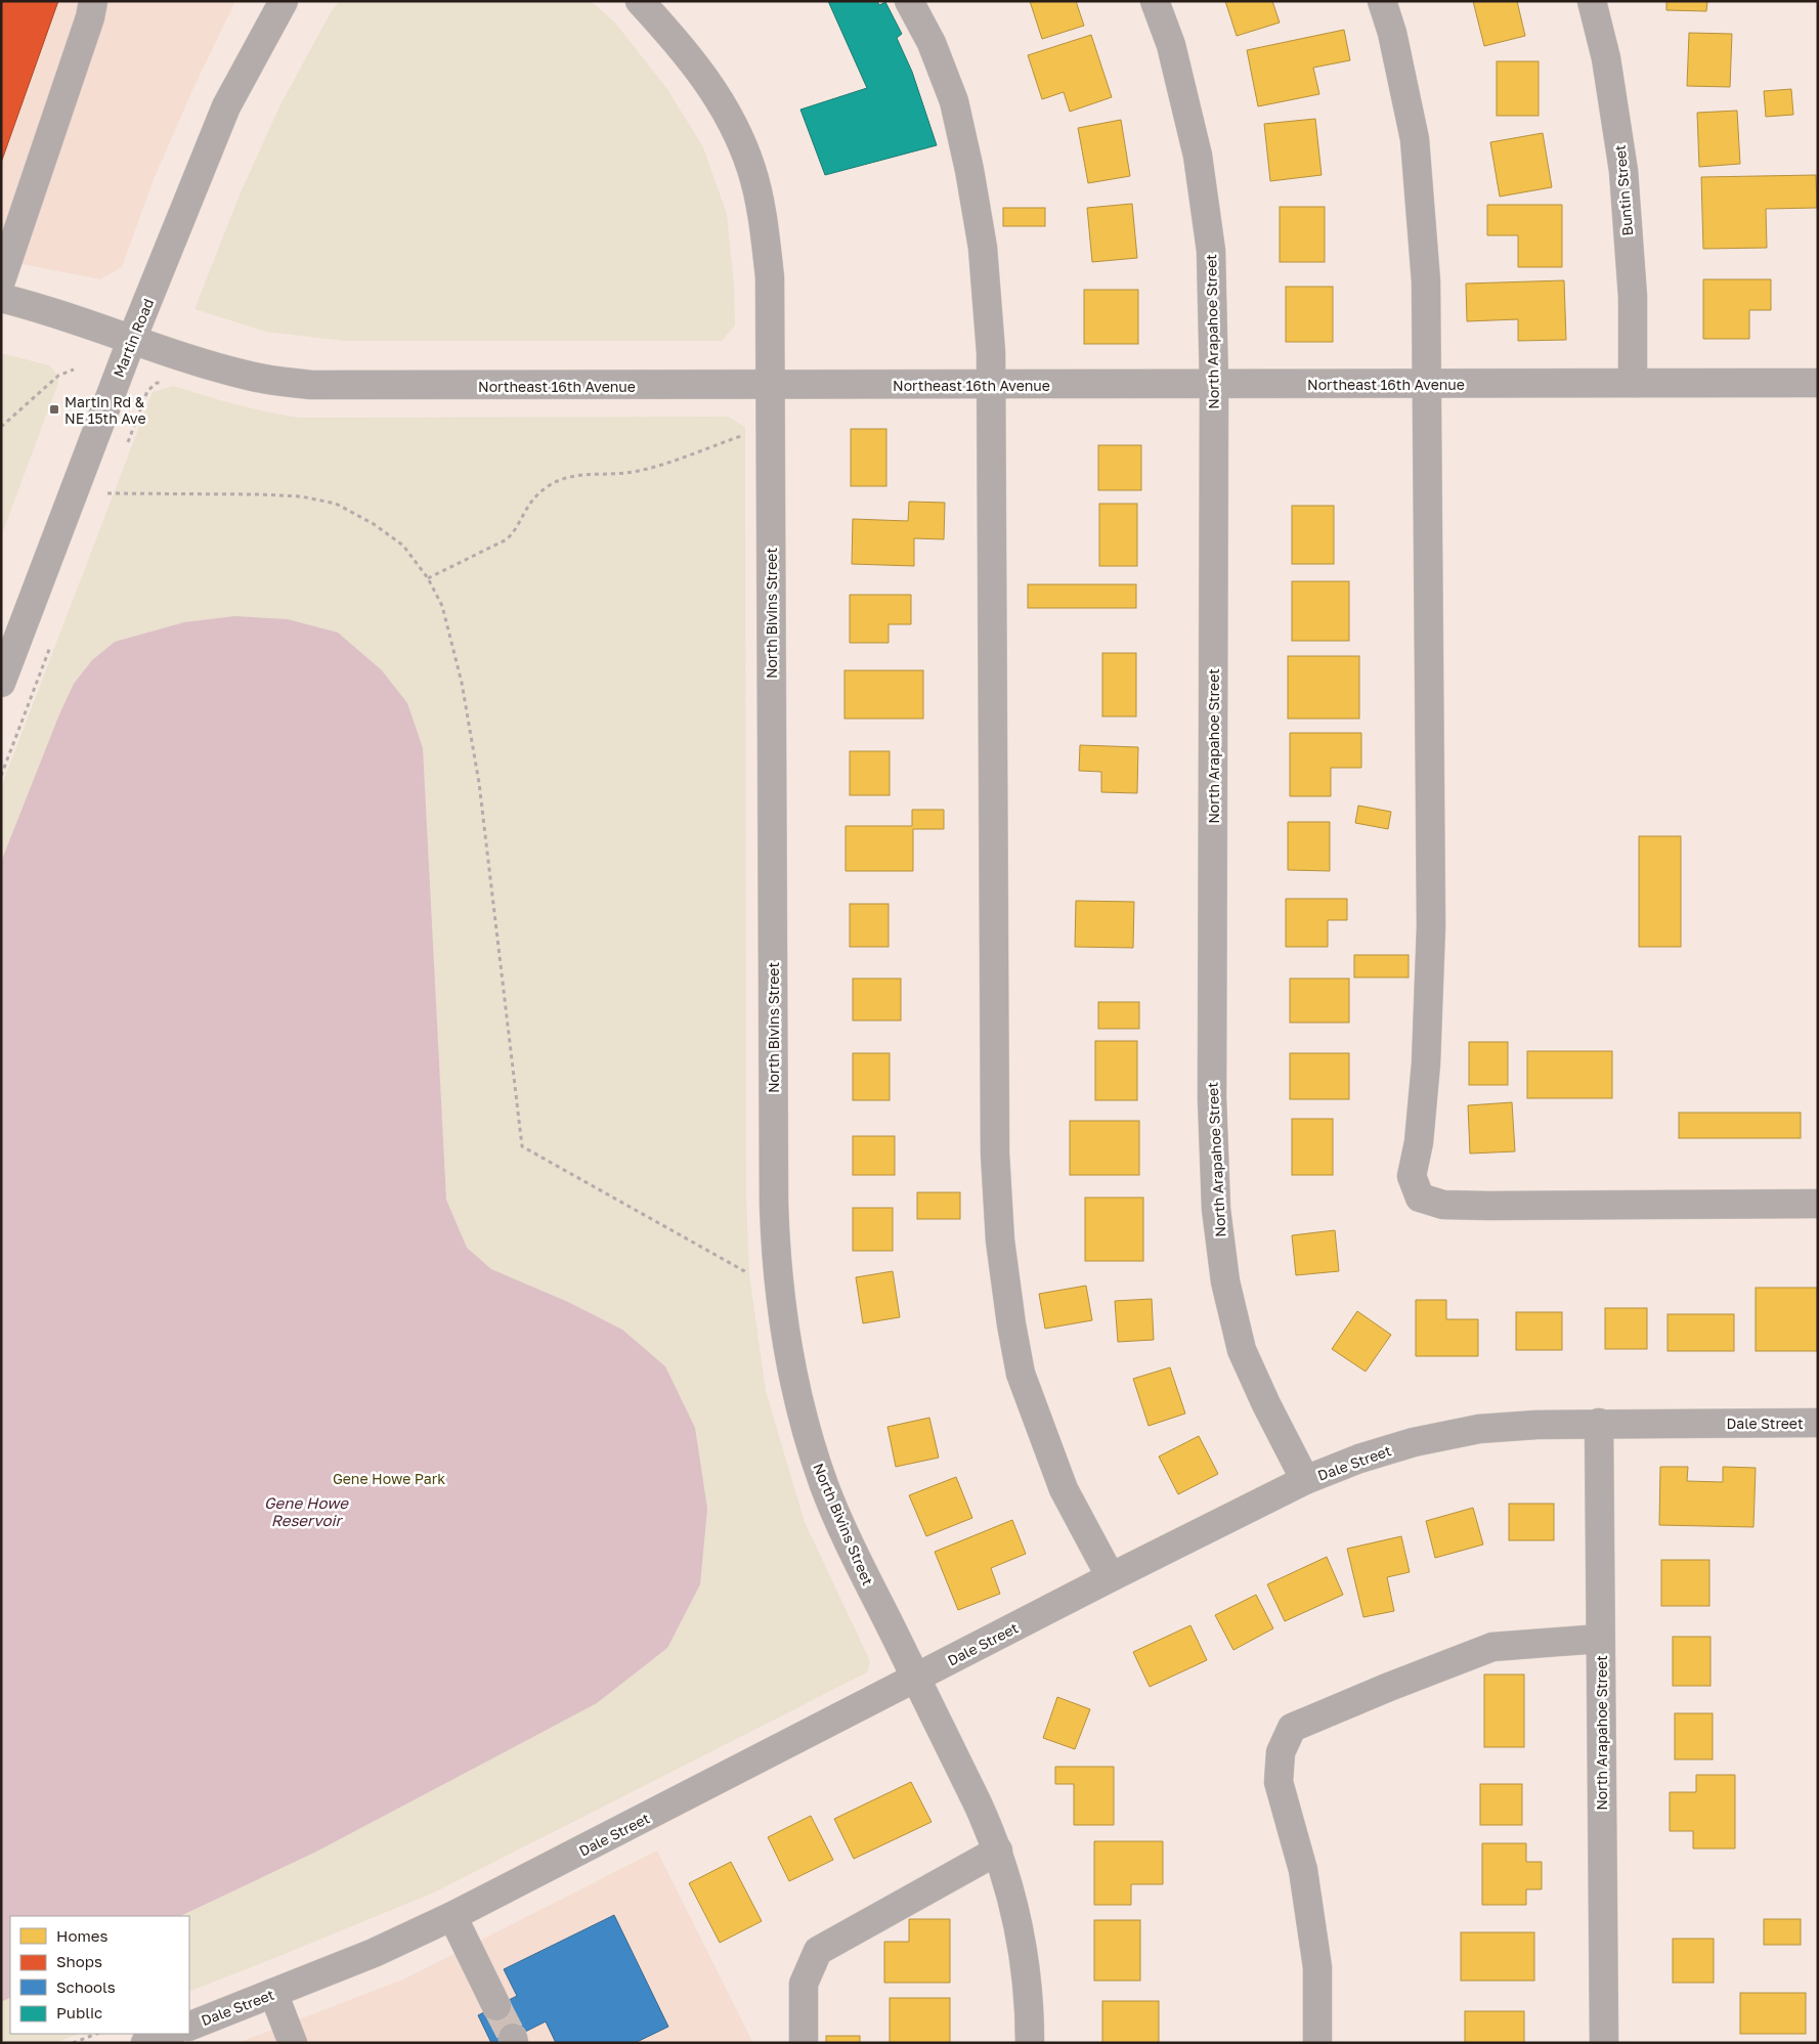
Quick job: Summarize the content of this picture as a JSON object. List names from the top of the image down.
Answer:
{
  "streets": {
    "street": [
      "Buntin Street",
      "North Arapahoe Street",
      "Martin Road",
      "Northeast 16th Avenue",
      "North Bivins Street",
      "Dale Street"
    ]
  },
  "crossings": [
    ["Buntin Street", "Northeast 16th Avenue"],
    ["North Arapahoe Street", "Northeast 16th Avenue"],
    ["North Arapahoe Street", "Dale Street"],
    ["Martin Road", "Northeast 16th Avenue"],
    ["Northeast 16th Avenue", "North Bivins Street"],
    ["North Bivins Street", "Dale Street"]
  ],
  "water": ["Gene Howe Reservoir"],
  "parks": ["Gene Howe Park"],
  "places": {
    "transit": ["Martin Rd & NE 15th Ave"]
  },
  "legend": [
    "Homes",
    "Shops",
    "Schools",
    "Public"
  ]
}
